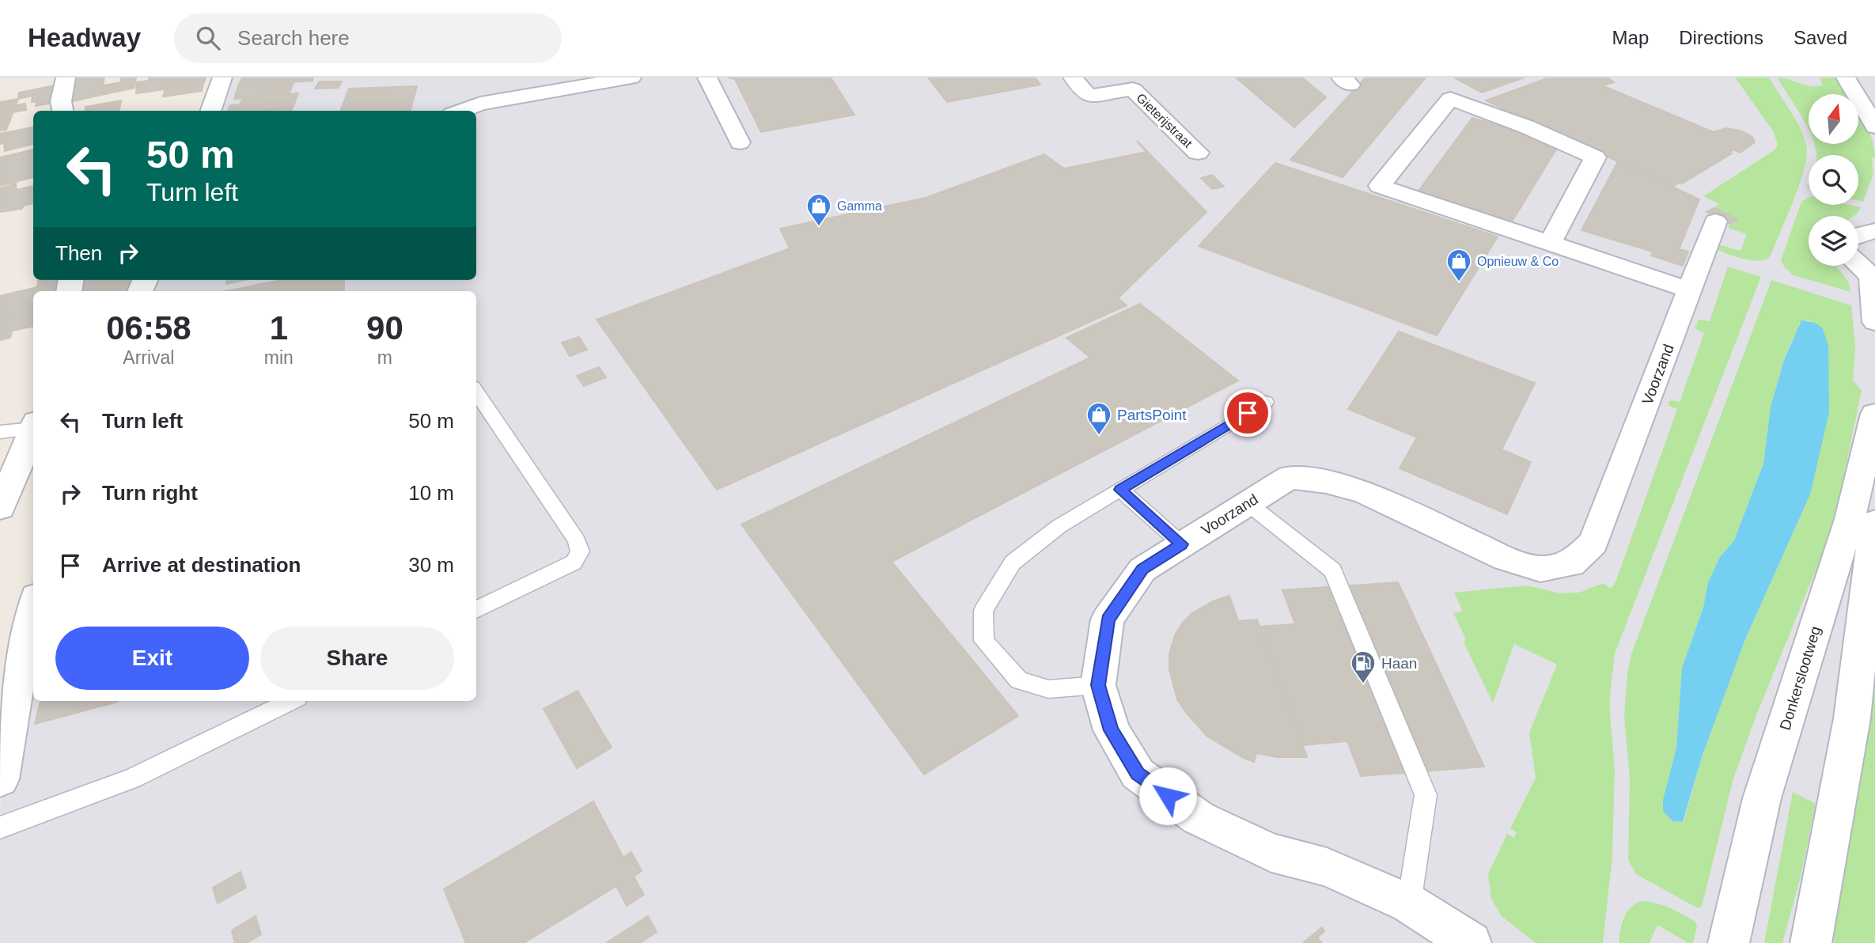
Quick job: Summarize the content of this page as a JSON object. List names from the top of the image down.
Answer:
{
  "streets": {
    "street": ["Gieterijstraat", "Voorzand", "Donkerslootweg"]
  },
  "places": {
    "shop": ["Gamma", "Opnieuw & Co", "PartsPoint"],
    "fuel station": ["Haan"]
  },
  "north": "top",
  "page": {
    "header": "Headway",
    "search": "Search here",
    "nav": ["Map", "Directions", "Saved"],
    "turn": ["50 m", "Turn left"],
    "then": "Then",
    "eta": [
      "06:58",
      "Arrival",
      "1",
      "min",
      "90",
      "m"
    ],
    "list": [
      {
        "name": "Turn left",
        "value": "50 m"
      },
      {
        "name": "Turn right",
        "value": "10 m"
      },
      {
        "name": "Arrive at destination",
        "value": "30 m"
      }
    ],
    "buttons": ["Exit", "Share"]
  }
}
